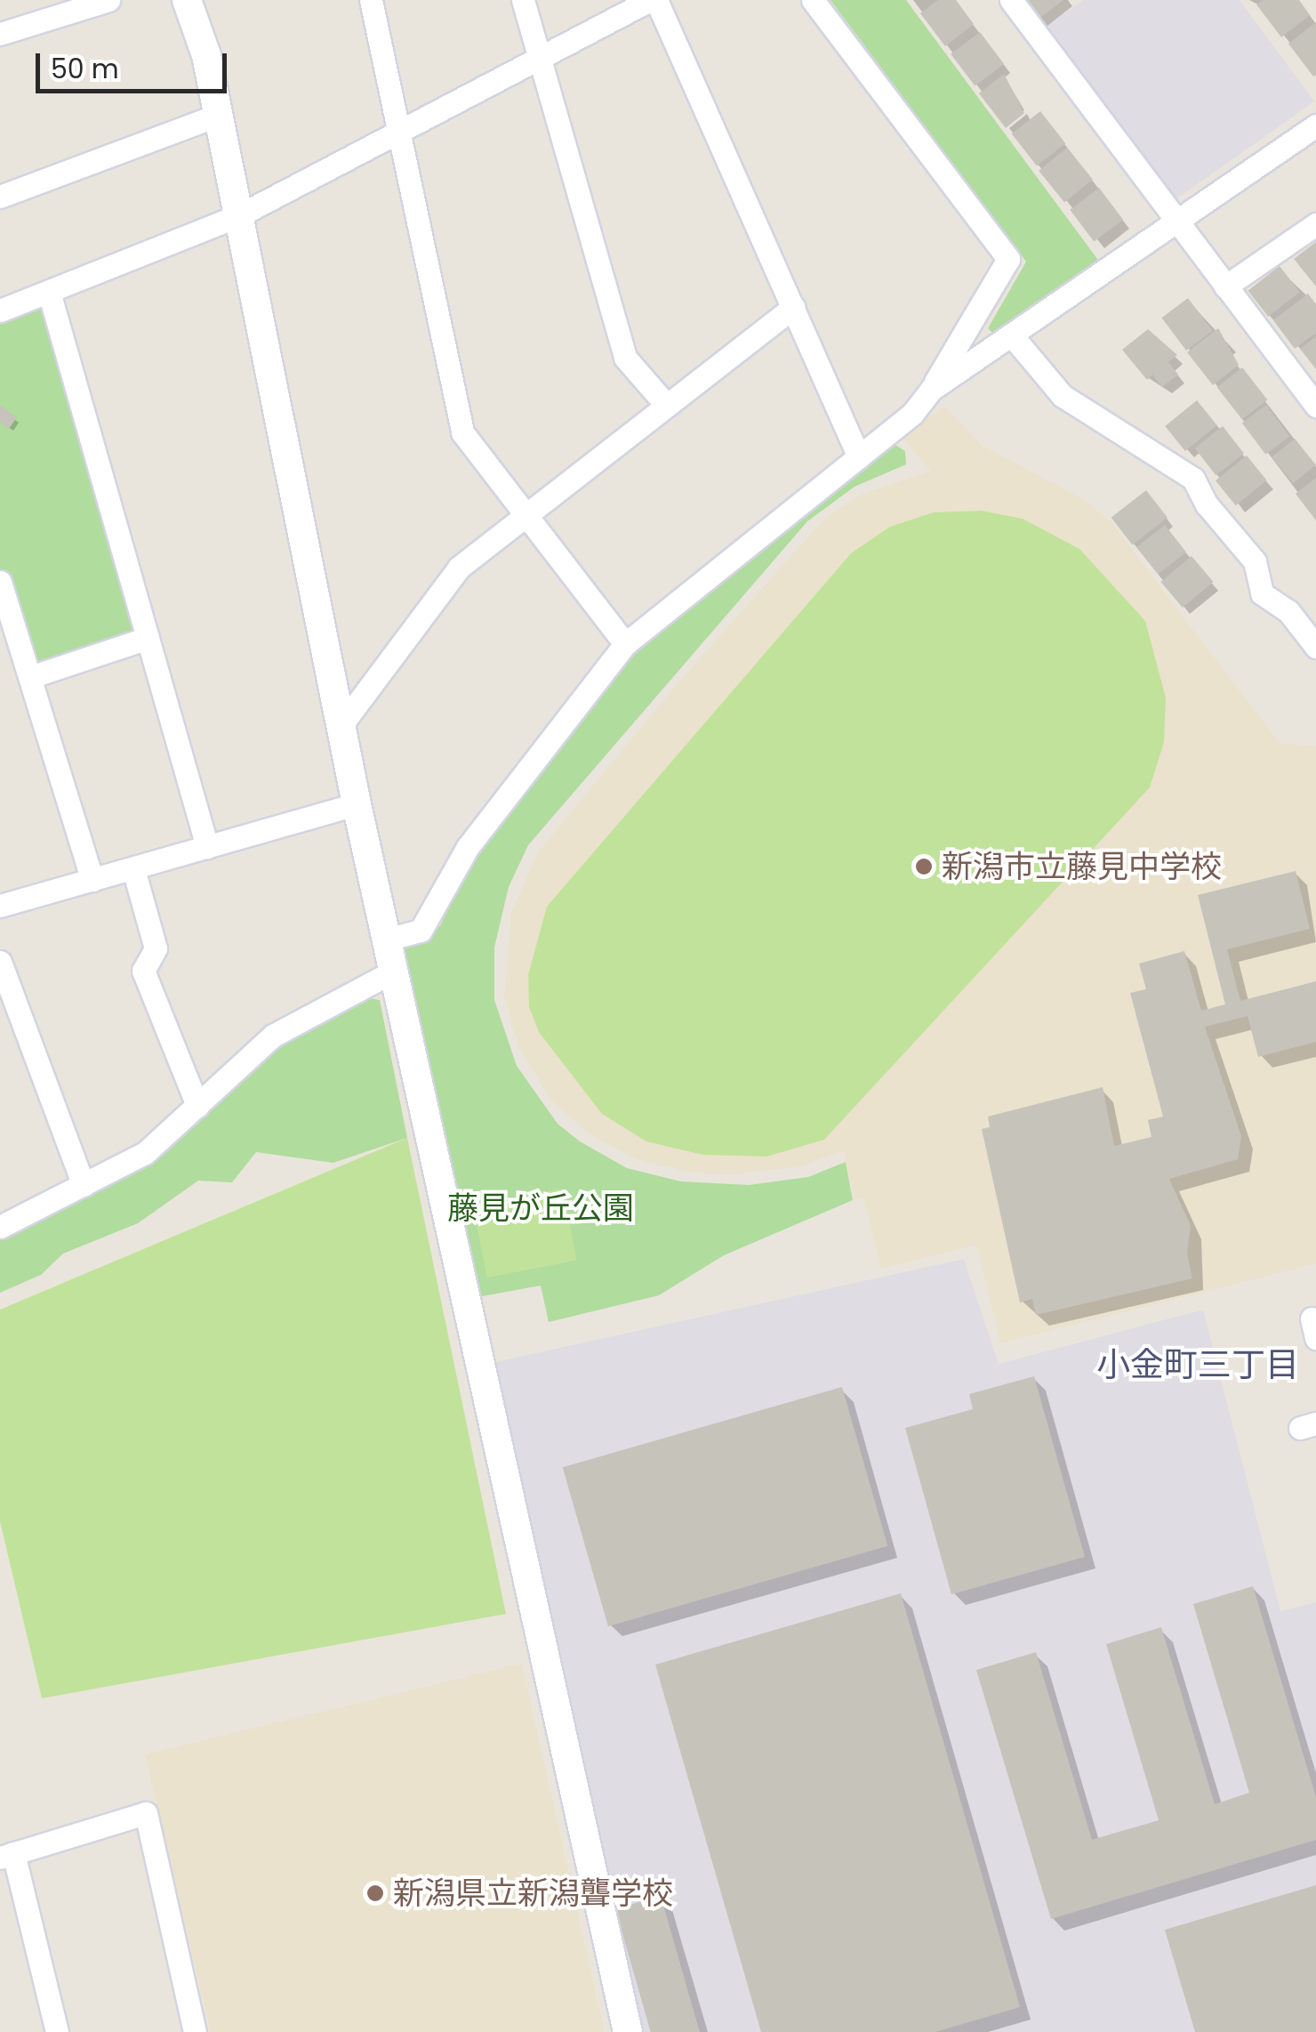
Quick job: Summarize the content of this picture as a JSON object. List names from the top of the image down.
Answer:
{
  "districts": ["小金町三丁目"],
  "parks": ["藤見が丘公園"],
  "places": ["新潟市立藤見中学校", "新潟県立新潟聾学校"],
  "scale_bar": "50 m"
}
